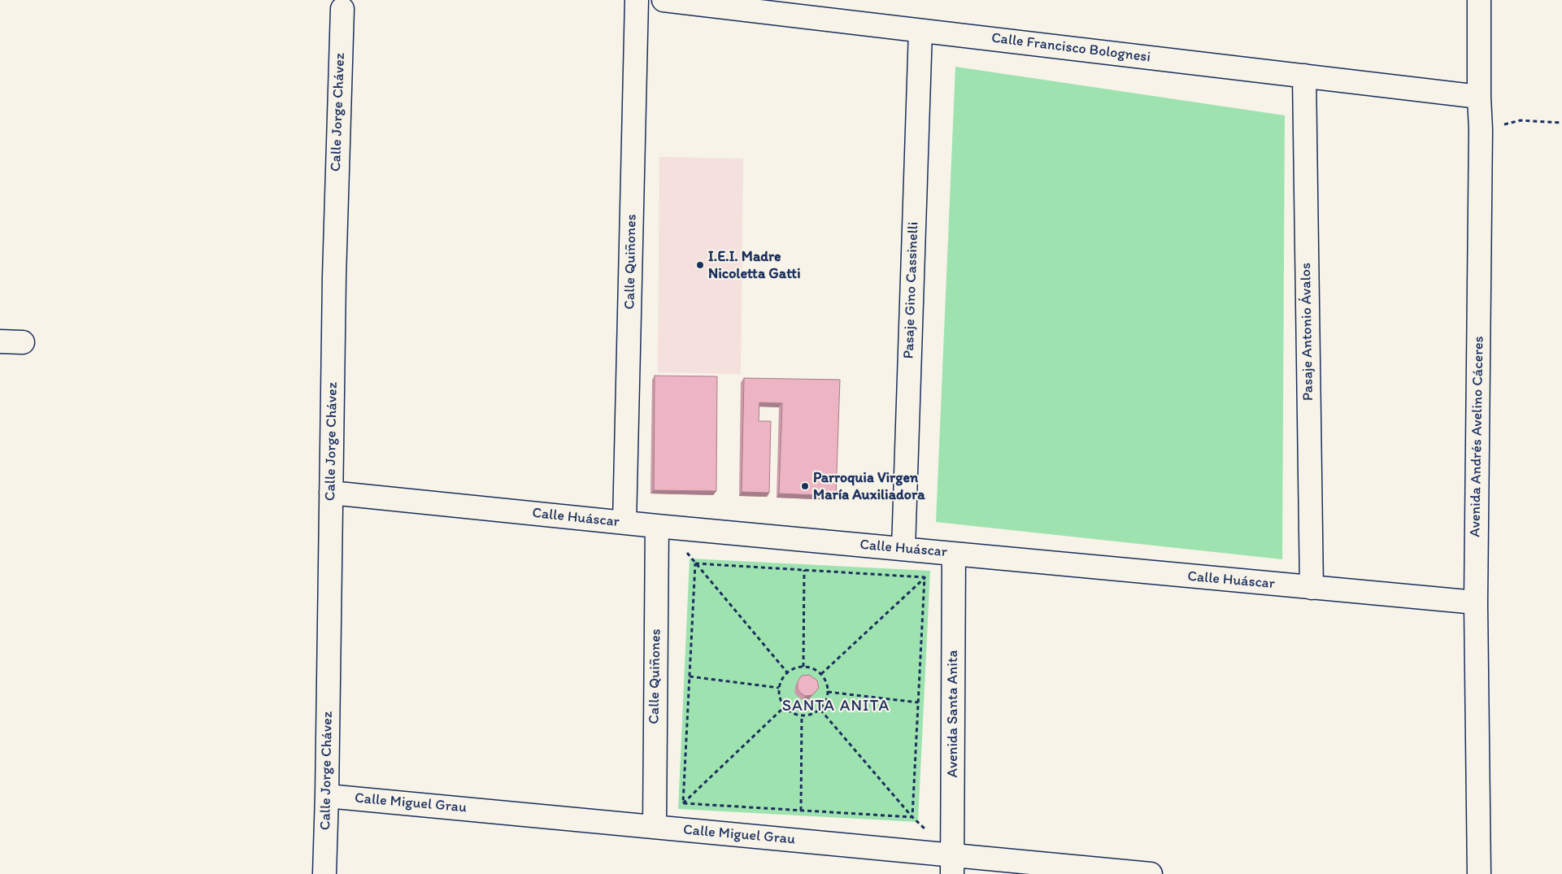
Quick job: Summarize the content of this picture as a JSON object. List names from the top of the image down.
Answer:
{
  "streets": {
    "street": [
      "Calle Francisco Bolognesi",
      "Calle Jorge Chávez",
      "Calle Quiñones",
      "Pasaje Gino Cassinelli",
      "Pasaje Antonio Ávalos",
      "Avenida Andrés Avelino Cáceres",
      "Calle Huáscar",
      "Avenida Santa Anita",
      "Calle Miguel Grau"
    ]
  },
  "crossings": [
    ["Calle Francisco Bolognesi", "Pasaje Gino Cassinelli"],
    ["Calle Francisco Bolognesi", "Pasaje Antonio Ávalos"],
    ["Calle Francisco Bolognesi", "Avenida Andrés Avelino Cáceres"],
    ["Calle Jorge Chávez", "Calle Huáscar"],
    ["Calle Jorge Chávez", "Calle Miguel Grau"],
    ["Calle Quiñones", "Calle Huáscar"],
    ["Calle Quiñones", "Calle Miguel Grau"],
    ["Pasaje Gino Cassinelli", "Calle Huáscar"],
    ["Pasaje Antonio Ávalos", "Calle Huáscar"],
    ["Avenida Andrés Avelino Cáceres", "Calle Huáscar"],
    ["Calle Huáscar", "Avenida Santa Anita"],
    ["Avenida Santa Anita", "Calle Miguel Grau"]
  ],
  "districts": ["SANTA ANITA"],
  "places": ["I.E.I. Madre Nicoletta Gatti", "Parroquia Virgen María Auxiliadora"]
}
